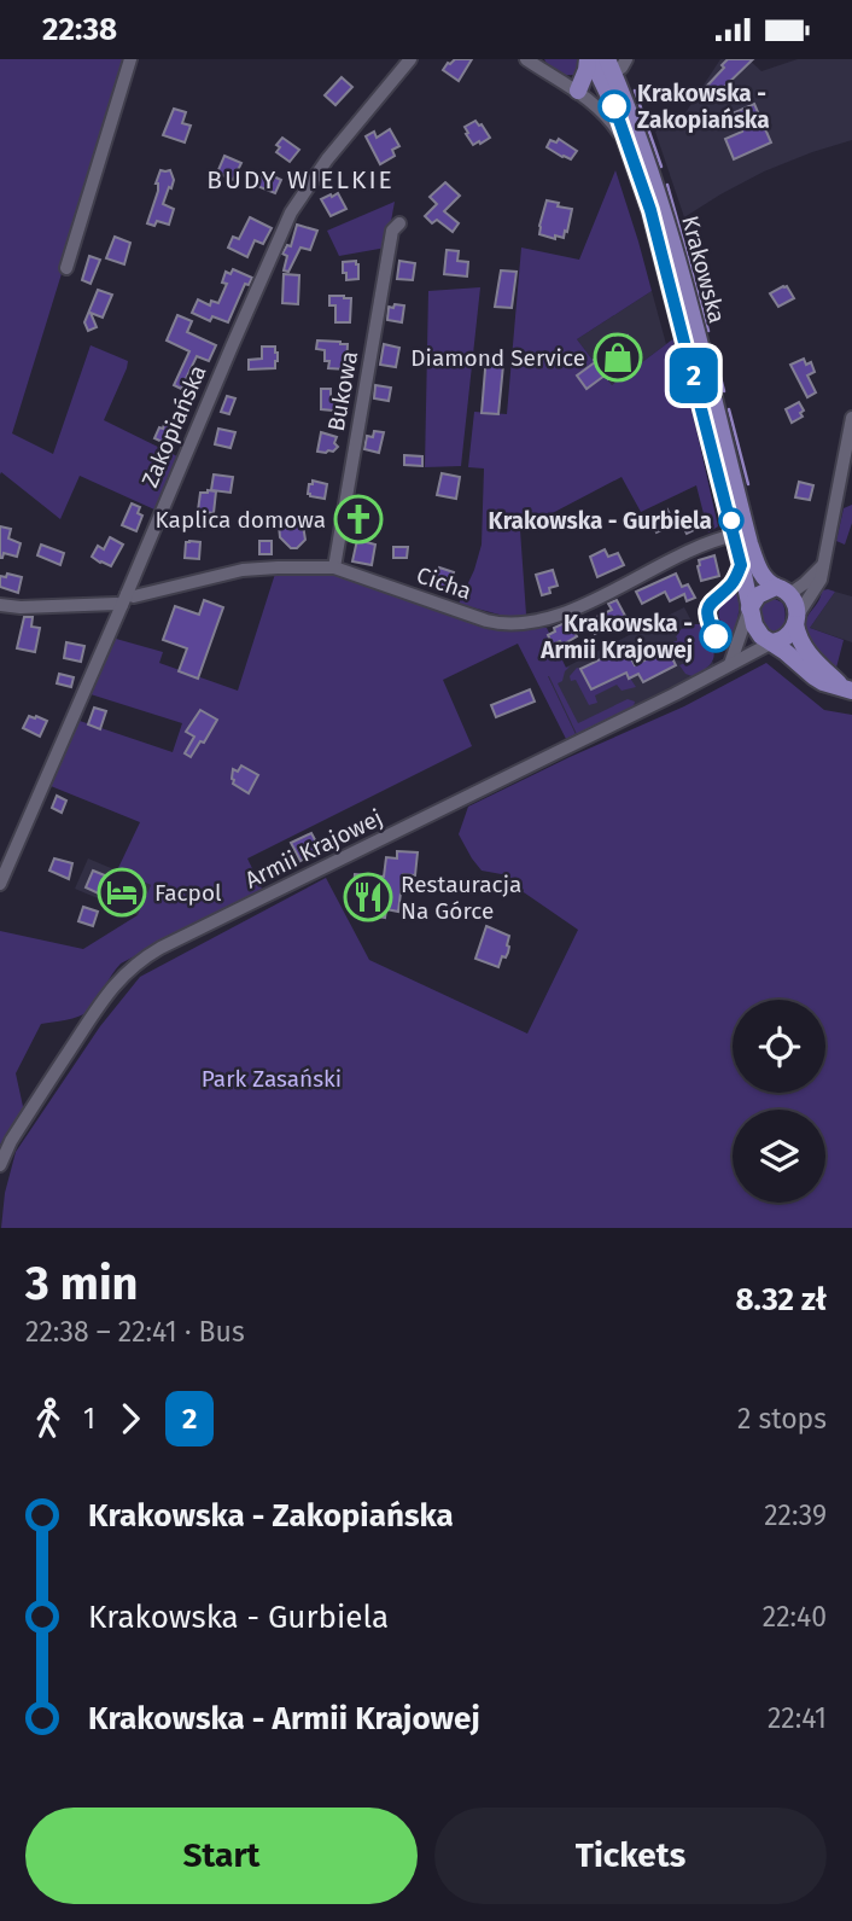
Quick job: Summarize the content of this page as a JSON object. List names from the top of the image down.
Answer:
{
  "streets": {
    "main road": ["Krakowska"],
    "street": [
      "Bukowa",
      "Zakopiańska",
      "Cicha",
      "Armii Krajowej"
    ]
  },
  "crossings": [
    ["Krakowska", "Cicha"],
    ["Krakowska", "Armii Krajowej"],
    ["Bukowa", "Cicha"],
    ["Zakopiańska", "Cicha"]
  ],
  "districts": ["BUDY WIELKIE"],
  "parks": ["Park Zasański"],
  "places": {
    "other": ["Krakowska - Zakopiańska", "Krakowska - Gurbiela", "Krakowska - Armii Krajowej"],
    "shop": ["Diamond Service"],
    "church": ["Kaplica domowa"],
    "hotel": ["Facpol"],
    "restaurant": ["Restauracja Na Górce"]
  },
  "lines": ["bus line 2"],
  "page": {
    "status": "22:38",
    "on_map": "2",
    "heading": ["3 min", "22:38 – 22:41 · Bus", "8.32 zł"],
    "legs": ["1", "2", "2 stops"],
    "list": [
      {
        "name": "Krakowska - Zakopiańska",
        "value": "22:39"
      },
      {
        "name": "Krakowska - Gurbiela",
        "value": "22:40"
      },
      {
        "name": "Krakowska - Armii Krajowej",
        "value": "22:41"
      }
    ],
    "buttons": ["Start", "Tickets"]
  }
}
